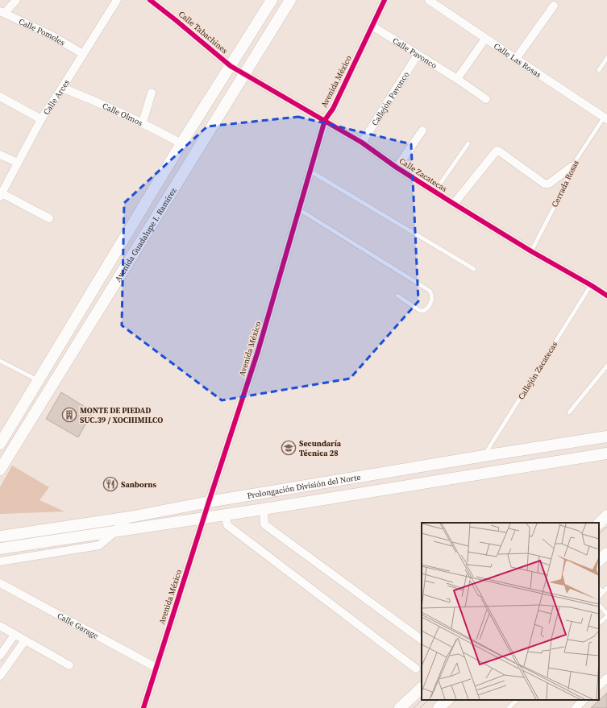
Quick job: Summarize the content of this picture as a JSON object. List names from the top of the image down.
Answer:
{
  "streets": {
    "main road": ["Avenida Guadalupe I. Ramírez", "Prolongación División del Norte"],
    "street": [
      "Calle Pomeles",
      "Calle Tabachines",
      "Calle Pavonco",
      "Calle Las Rosas",
      "Avenida México",
      "Calle Arces",
      "Callejón Pavonco",
      "Calle Olmos",
      "Calle Zacatecas",
      "Calle Garage"
    ],
    "lane": ["Cerrada Rosas", "Callejón Zacatecas"]
  },
  "crossings": [
    ["Calle Pomeles", "Calle Arces"],
    ["Calle Tabachines", "Calle Zacatecas"],
    ["Calle Tabachines", "Avenida Guadalupe I. Ramírez"],
    ["Calle Pavonco", "Avenida México"],
    ["Calle Pavonco", "Callejón Pavonco"],
    ["Calle Las Rosas", "Cerrada Rosas"],
    ["Avenida México", "Calle Zacatecas"],
    ["Avenida México", "Prolongación División del Norte"],
    ["Avenida México", "Calle Garage"],
    ["Calle Arces", "Calle Olmos"],
    ["Callejón Pavonco", "Calle Zacatecas"],
    ["Calle Olmos", "Avenida Guadalupe I. Ramírez"],
    ["Calle Zacatecas", "Cerrada Rosas"],
    ["Calle Zacatecas", "Avenida Guadalupe I. Ramírez"],
    ["Calle Zacatecas", "Callejón Zacatecas"],
    ["Callejón Zacatecas", "Prolongación División del Norte"]
  ],
  "places": {
    "building": ["MONTE DE PIEDAD SUC.39 / XOCHIMILCO"],
    "school or university": ["Secundaría Técnica 28"],
    "restaurant": ["Sanborns"]
  }
}
